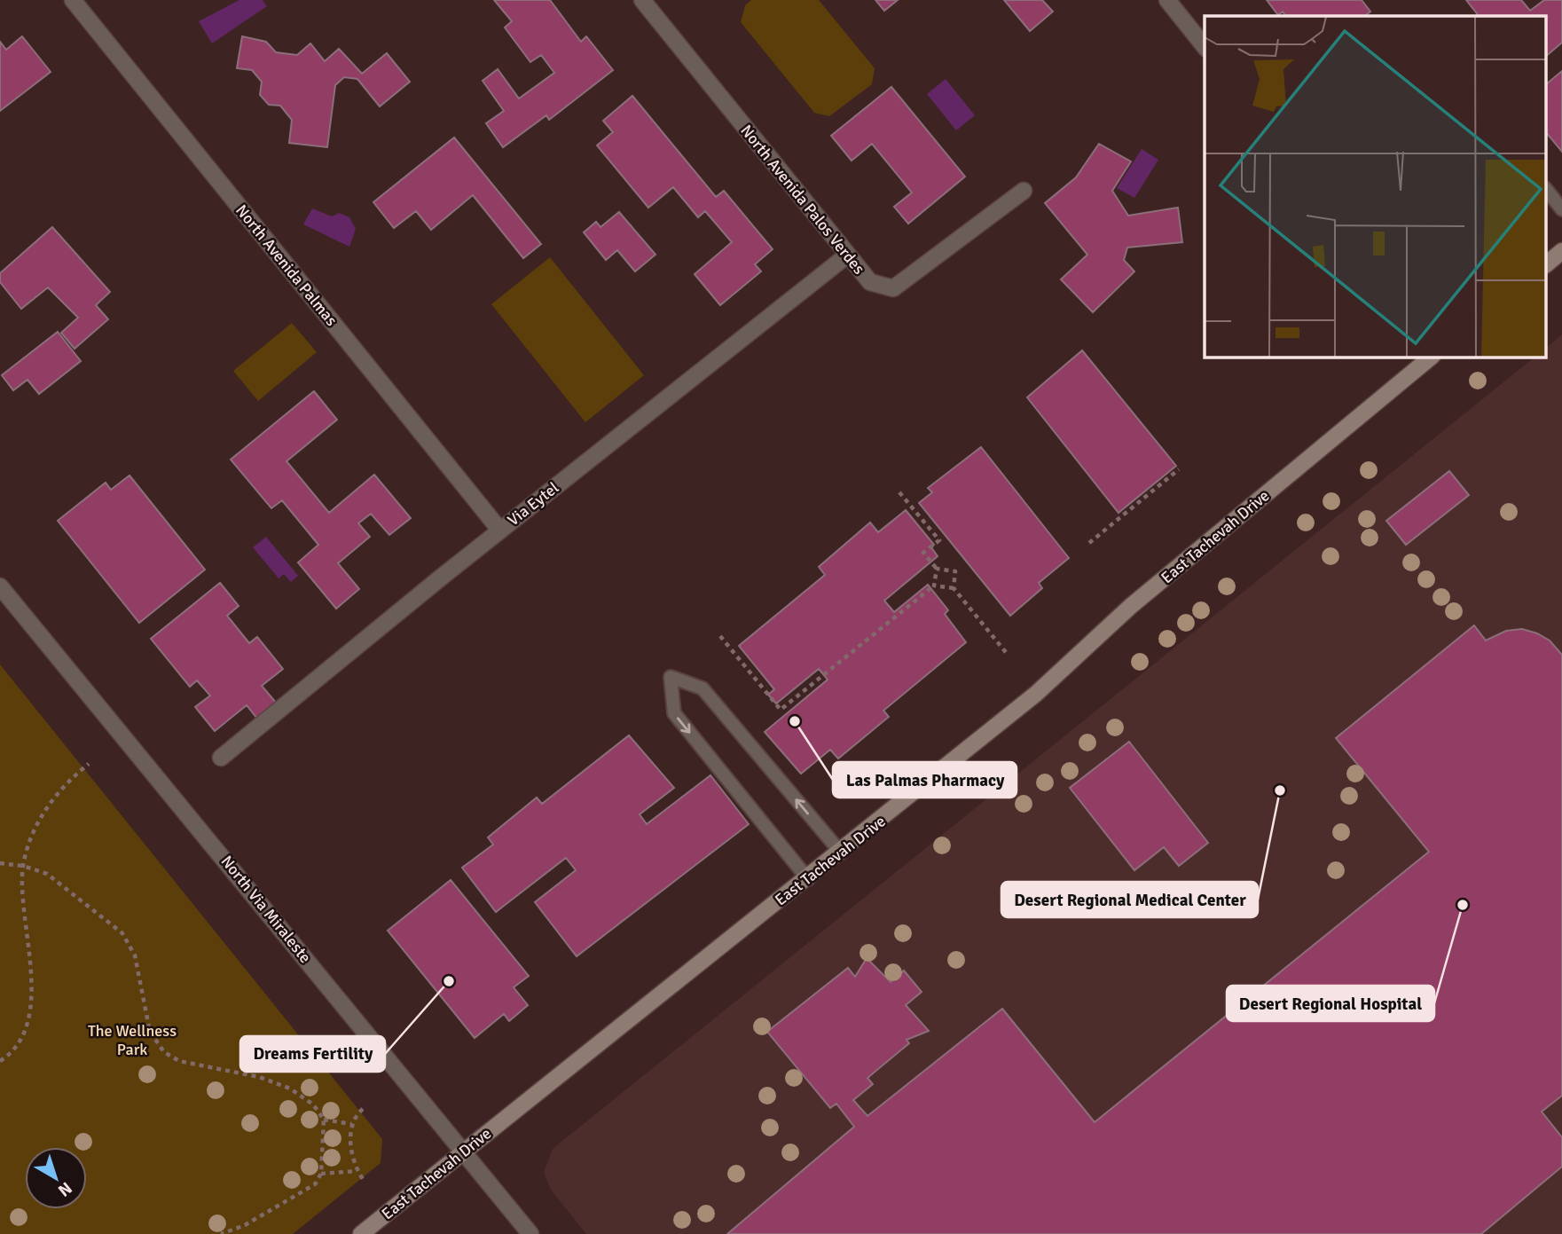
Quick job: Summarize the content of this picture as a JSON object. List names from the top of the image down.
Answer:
{
  "streets": {
    "street": [
      "North Avenida Palos Verdes",
      "North Avenida Palmas",
      "Via Eytel",
      "East Tachevah Drive",
      "North Via Miraleste"
    ]
  },
  "crossings": [
    ["North Avenida Palos Verdes", "Via Eytel"],
    ["North Avenida Palmas", "Via Eytel"],
    ["East Tachevah Drive", "North Via Miraleste"]
  ],
  "parks": ["The Wellness Park"],
  "places": [
    "Las Palmas Pharmacy",
    "Desert Regional Medical Center",
    "Desert Regional Hospital",
    "Dreams Fertility"
  ],
  "north": "bottom right"
}
